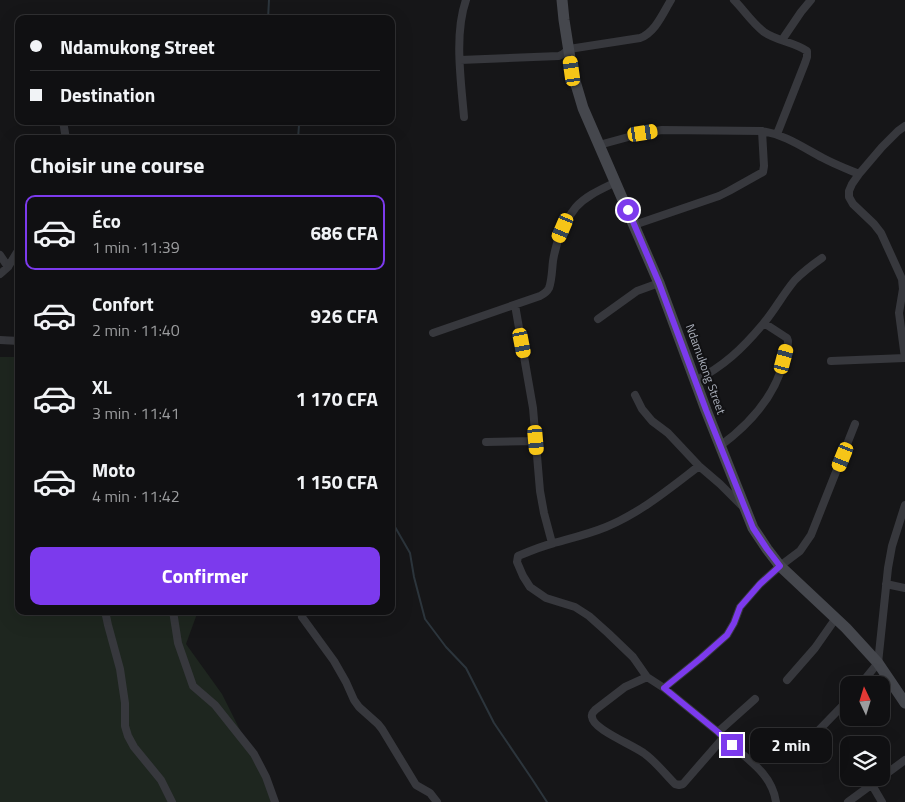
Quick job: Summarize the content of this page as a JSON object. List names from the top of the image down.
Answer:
{
  "streets": {
    "main road": ["Ndamukong Street"]
  },
  "north": "top",
  "page": {
    "banner": ["Ndamukong Street", "Destination"],
    "heading": "Choisir une course",
    "list": [
      {
        "name": "Éco",
        "note": "1 min · 11:39",
        "value": "686 CFA"
      },
      {
        "name": "Confort",
        "note": "2 min · 11:40",
        "value": "926 CFA"
      },
      {
        "name": "XL",
        "note": "3 min · 11:41",
        "value": "1 170 CFA"
      },
      {
        "name": "Moto",
        "note": "4 min · 11:42",
        "value": "1 150 CFA"
      }
    ],
    "buttons": "Confirmer",
    "bubble": "2 min"
  }
}
